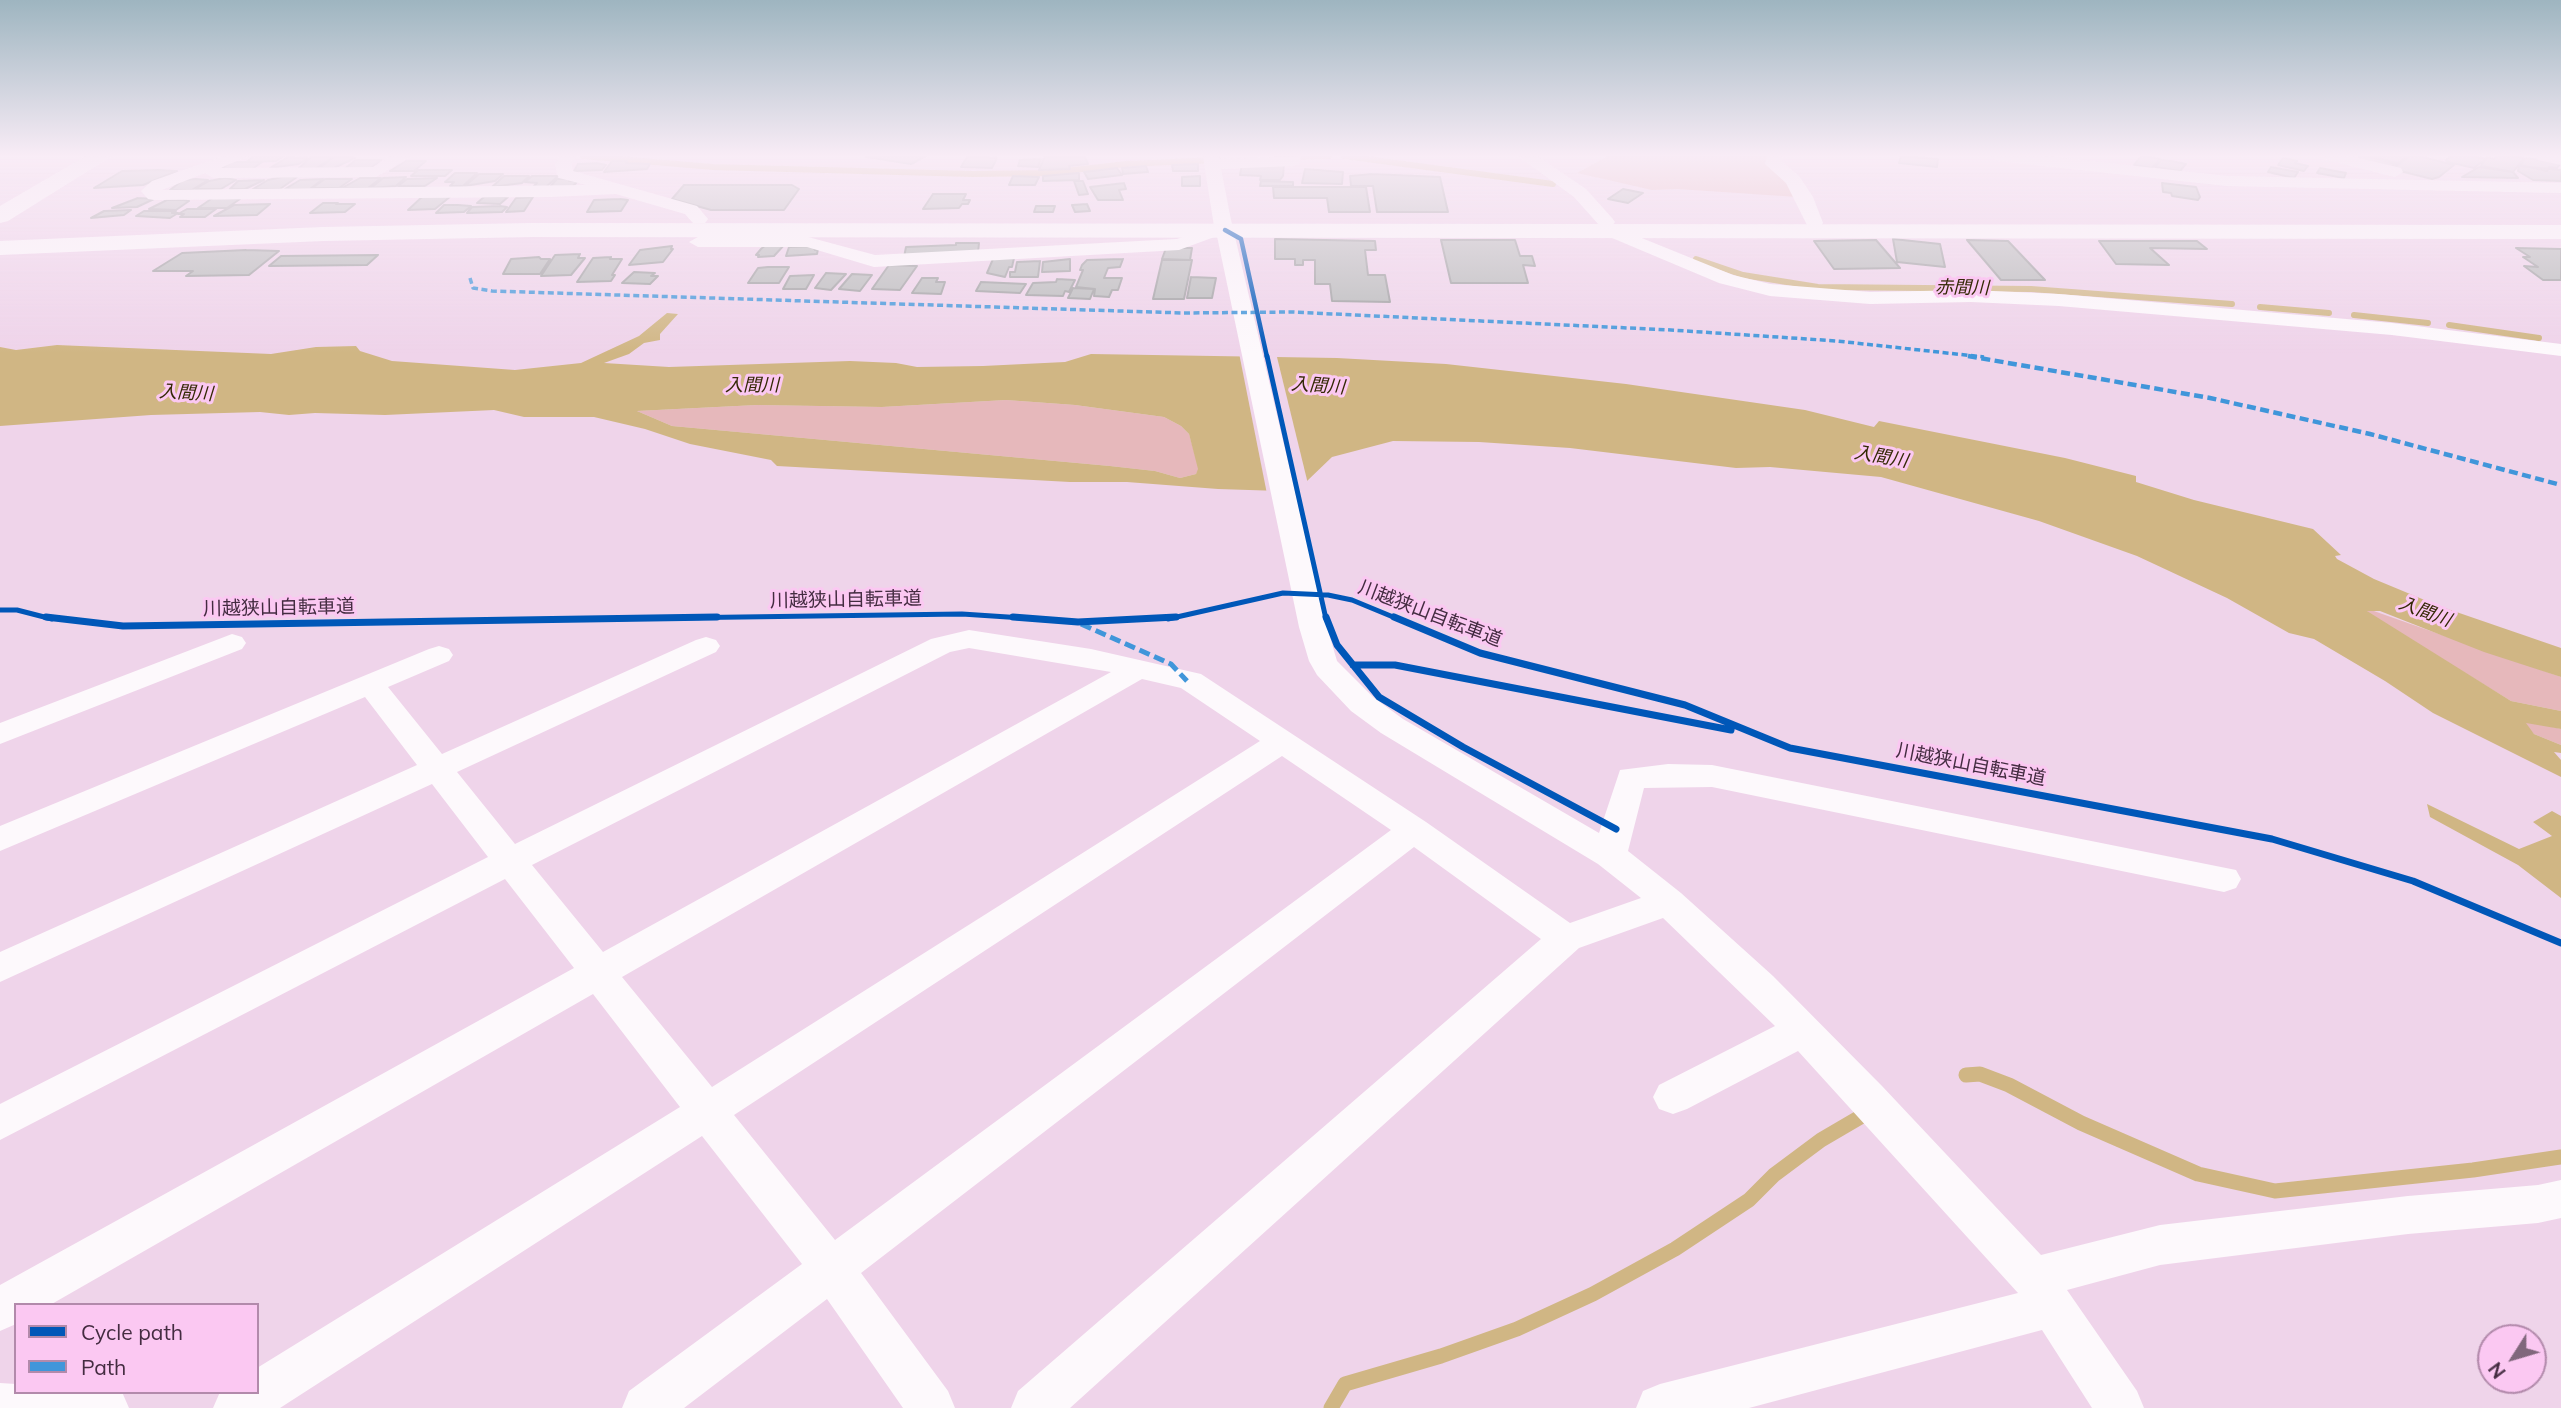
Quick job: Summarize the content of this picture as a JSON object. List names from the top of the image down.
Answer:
{
  "streets": {
    "cycle path": ["川越狭山自転車道"]
  },
  "water": ["赤間川", "入間川"],
  "legend": ["Cycle path", "Path"],
  "north": "bottom left"
}
